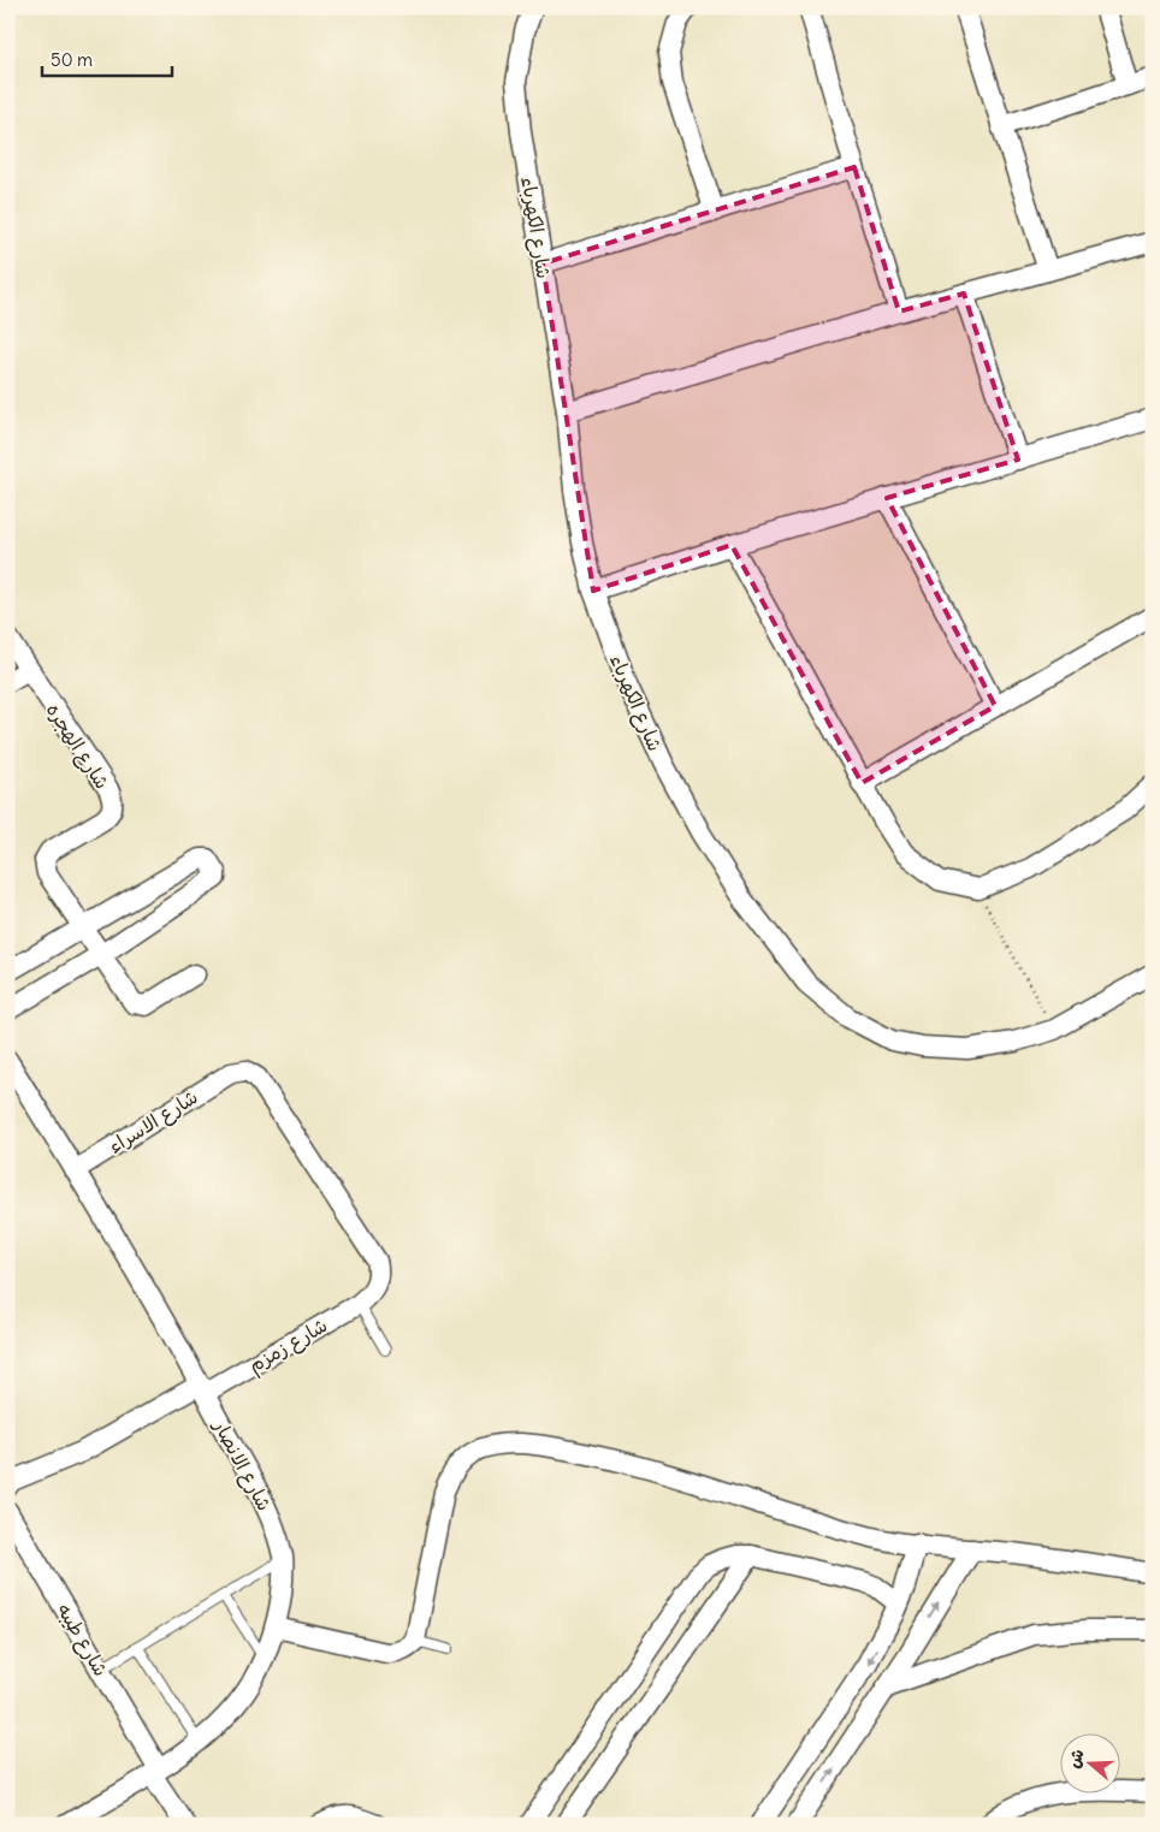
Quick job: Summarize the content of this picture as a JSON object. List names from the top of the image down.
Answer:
{
  "streets": {
    "street": [
      "شارع الكهرباء",
      "شارع الهجره",
      "شارع الاسراء",
      "شارع زمزم",
      "شارع الانصار",
      "شارع طيبه"
    ]
  },
  "crossings": [
    ["شارع الاسراء", "شارع زمزم"],
    ["شارع الاسراء", "شارع الانصار"],
    ["شارع زمزم", "شارع الانصار"],
    ["شارع الانصار", "شارع طيبه"]
  ],
  "scale_bar": "50 m",
  "north": "left"
}
